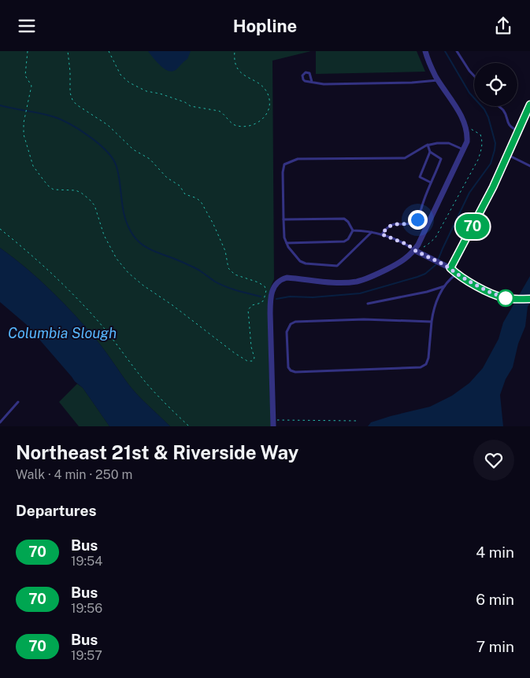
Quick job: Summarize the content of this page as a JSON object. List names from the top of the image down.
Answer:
{
  "water": ["Columbia Slough"],
  "lines": ["bus line 70"],
  "page": {
    "header": "Hopline",
    "on_map": "70",
    "heading": [
      ["Northeast 21st & Riverside Way", "Walk · 4 min · 250 m"],
      "Departures"
    ],
    "list": [
      {
        "mark": "70",
        "name": "Bus",
        "note": "19:54",
        "value": "4 min"
      },
      {
        "mark": "70",
        "name": "Bus",
        "note": "19:56",
        "value": "6 min"
      },
      {
        "mark": "70",
        "name": "Bus",
        "note": "19:57",
        "value": "7 min"
      }
    ]
  }
}
